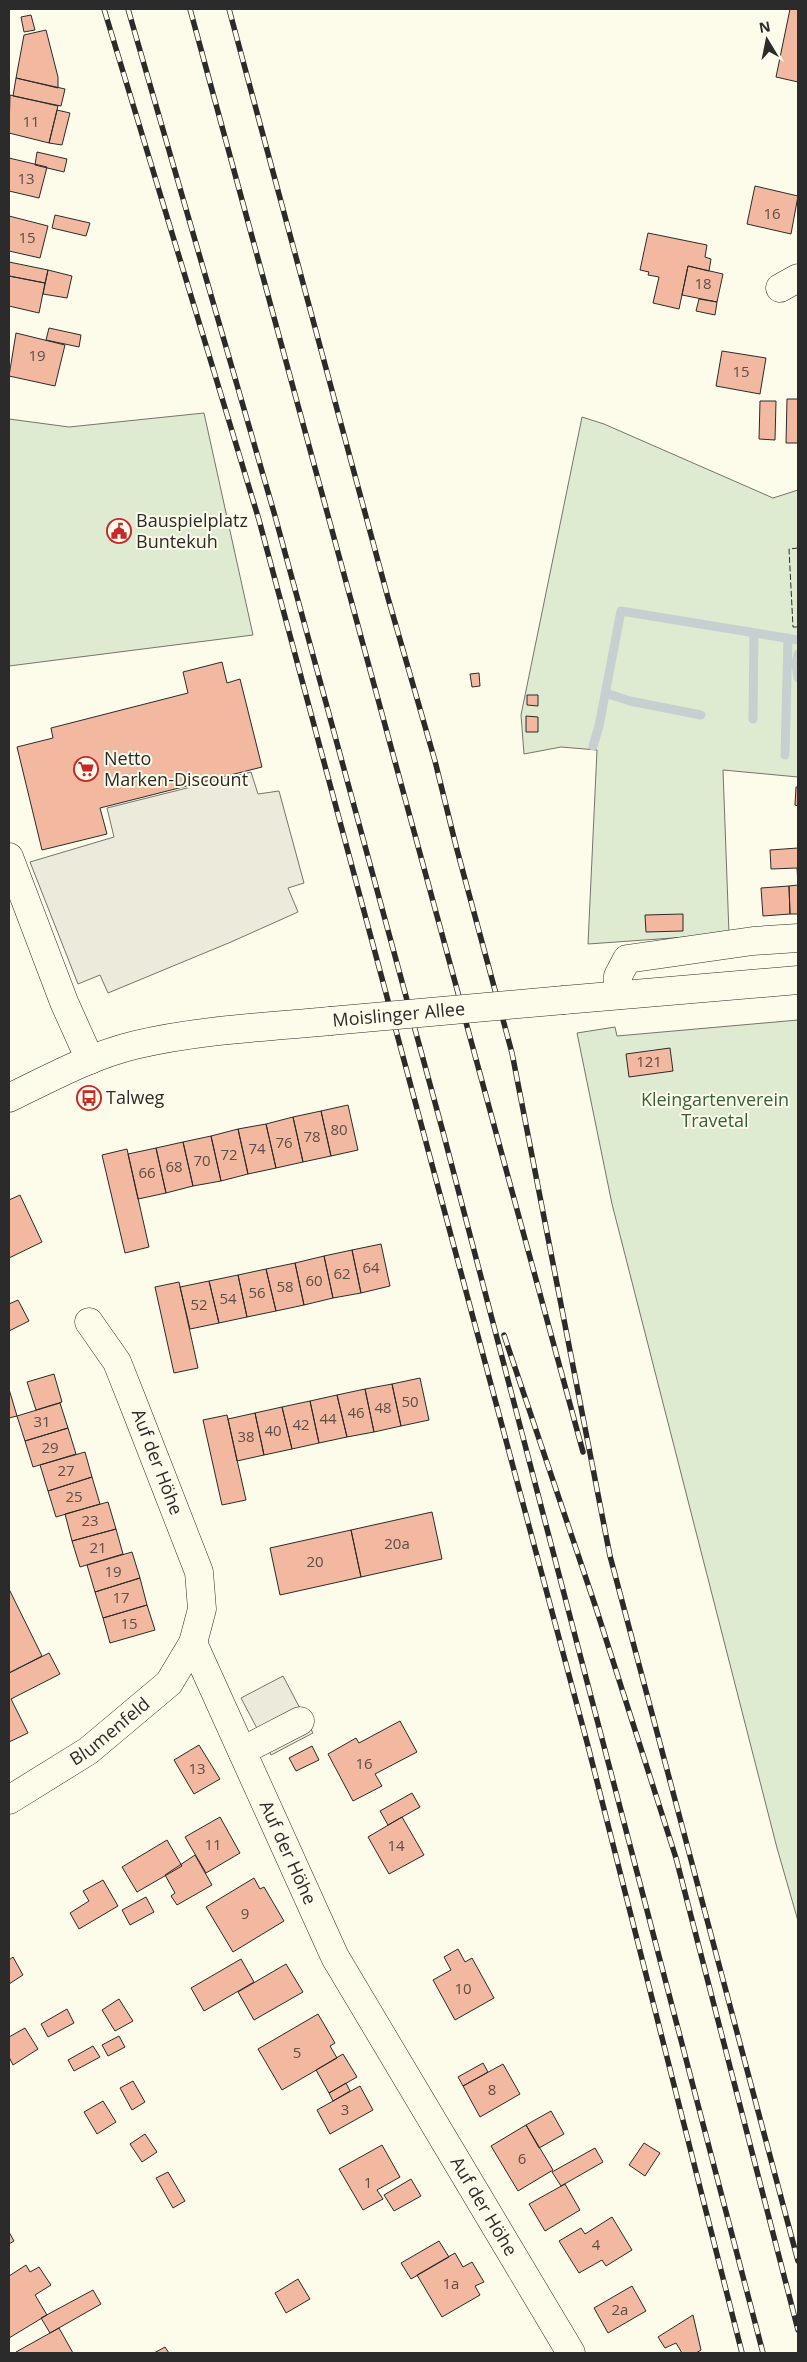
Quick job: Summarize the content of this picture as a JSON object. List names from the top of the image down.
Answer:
{
  "streets": {
    "street": ["Moislinger Allee", "Auf der Höhe", "Blumenfeld"]
  },
  "crossings": [
    ["Auf der Höhe", "Blumenfeld"]
  ],
  "parks": ["Kleingartenverein Travetal"],
  "places": {
    "public building": ["Bauspielplatz Buntekuh"],
    "supermarket": ["Netto Marken-Discount"],
    "bus stop": ["Talweg"]
  },
  "house_numbers": [
    "11",
    "13",
    "16",
    "15",
    "18",
    "19",
    "15",
    "121",
    "80",
    "78",
    "76",
    "74",
    "72",
    "70",
    "68",
    "66",
    "64",
    "62",
    "60",
    "58",
    "56",
    "54",
    "52",
    "50",
    "48",
    "46",
    "44",
    "31",
    "42",
    "40",
    "38",
    "29",
    "27",
    "25",
    "23",
    "20a",
    "21",
    "20",
    "19",
    "17",
    "15",
    "16",
    "13",
    "11",
    "14",
    "9",
    "10",
    "5",
    "8",
    "3",
    "6",
    "1",
    "4",
    "1a",
    "2a"
  ],
  "north": "top"
}
